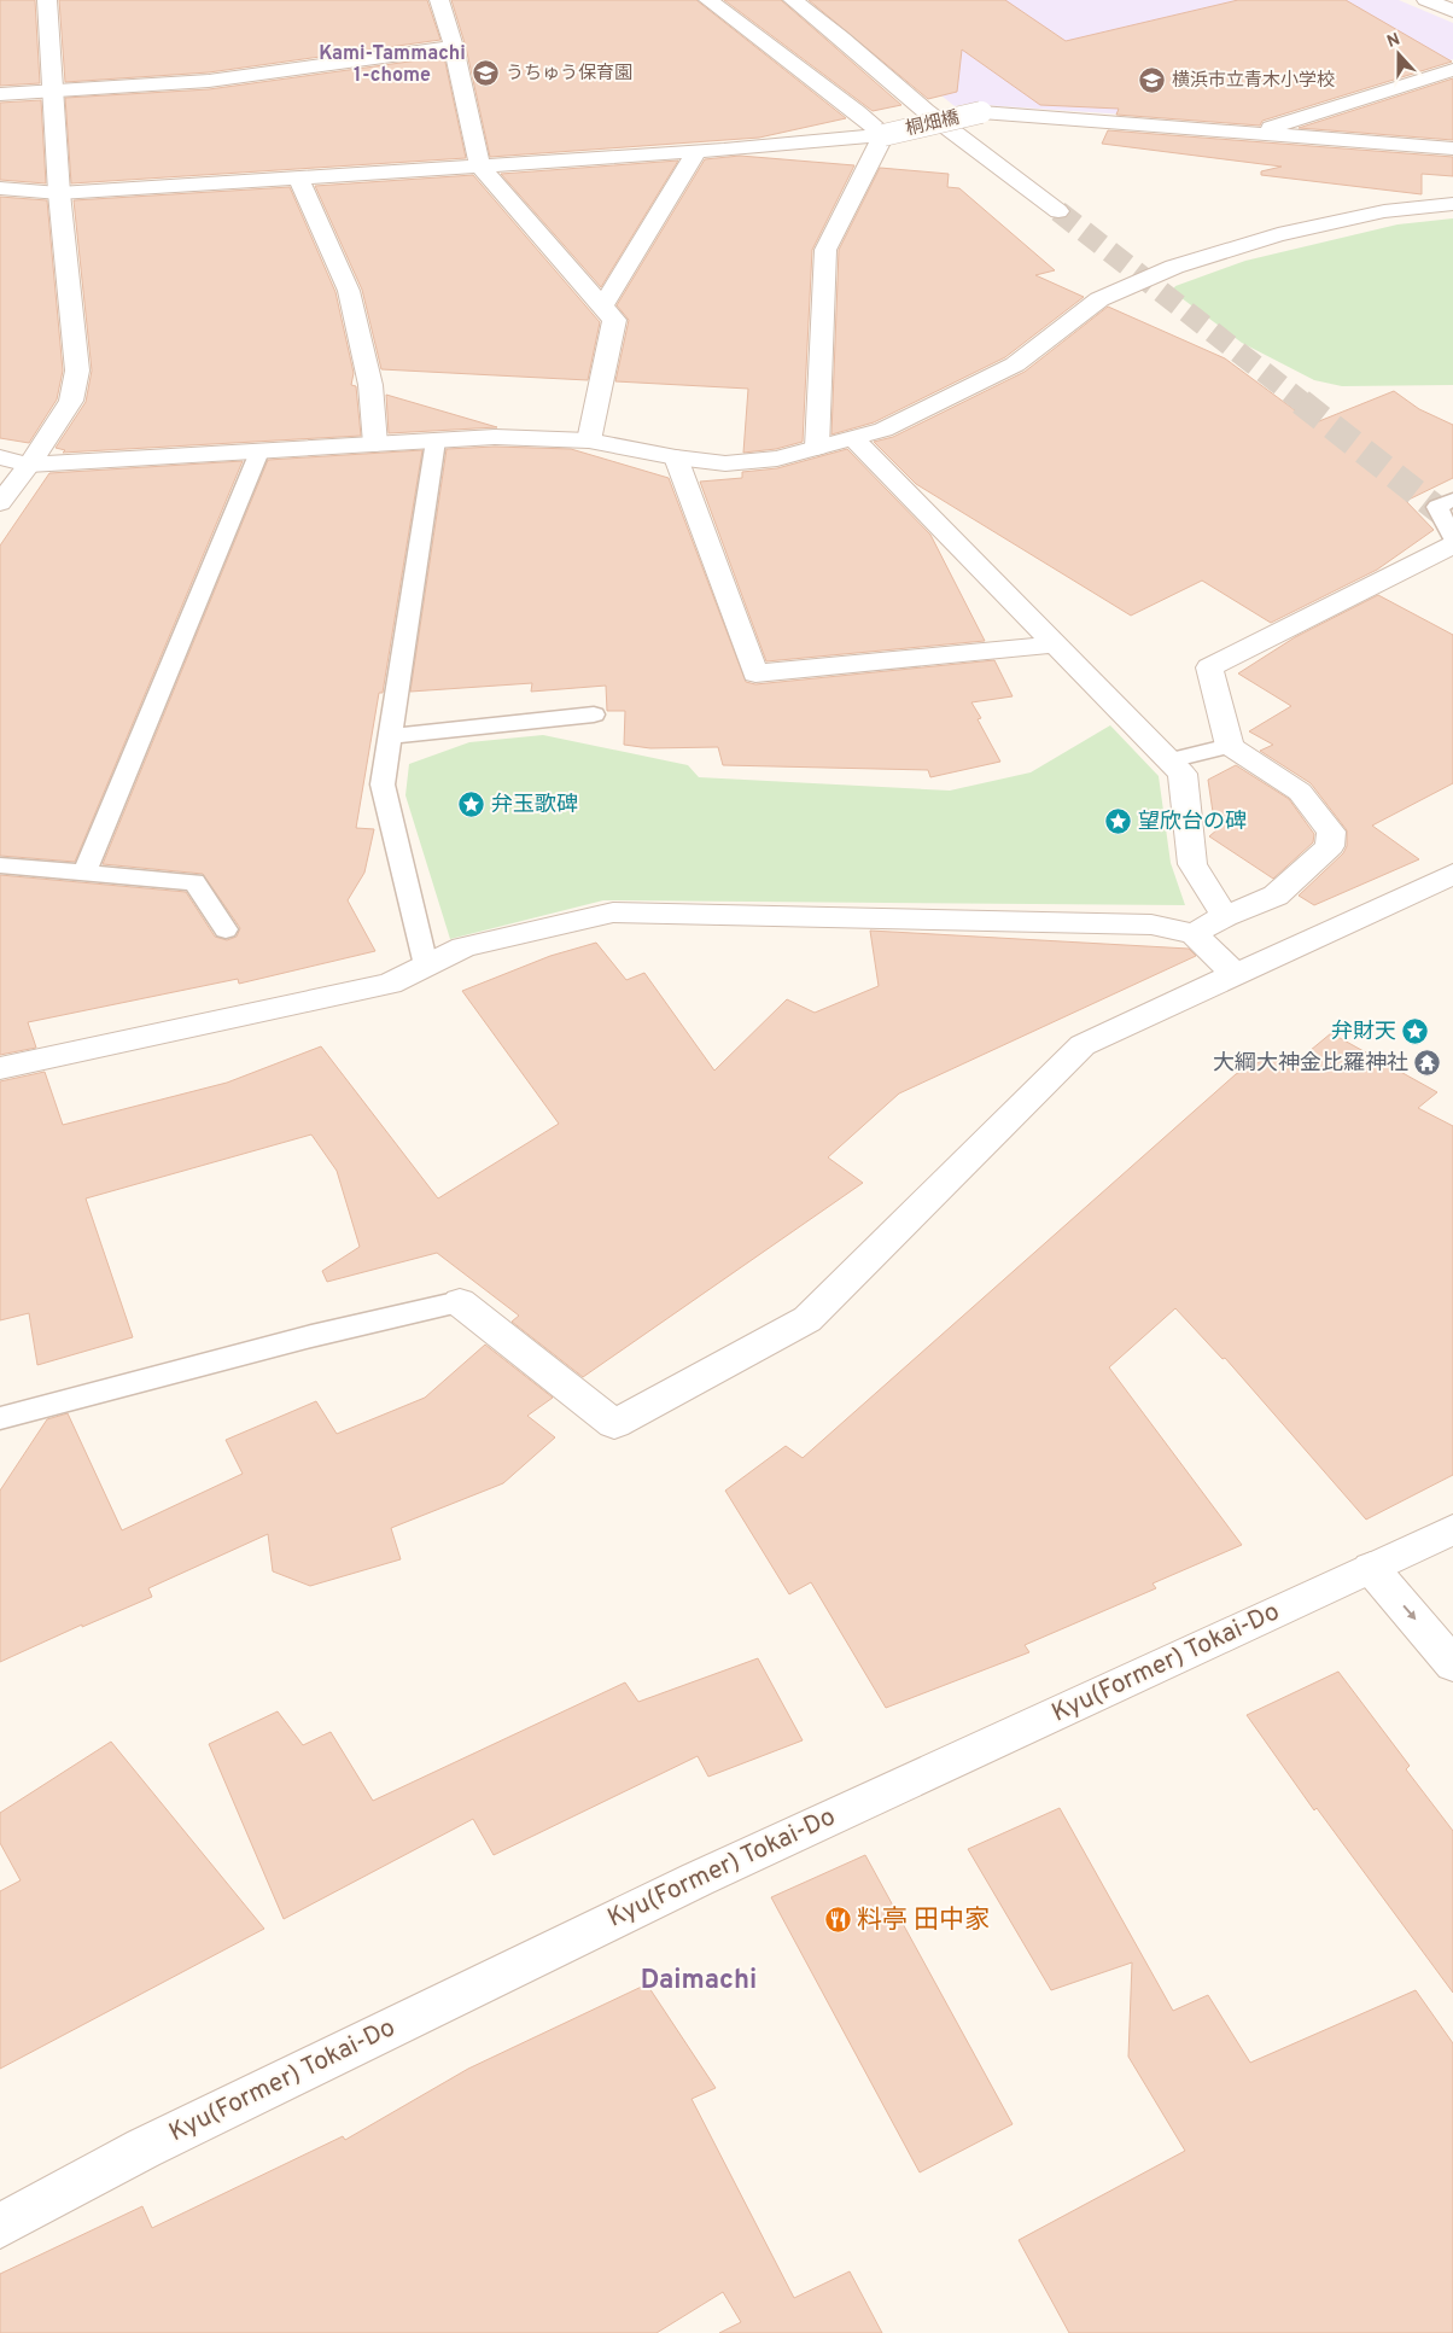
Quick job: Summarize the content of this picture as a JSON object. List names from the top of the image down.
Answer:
{
  "streets": {
    "street": ["桐畑橋", "Kyu(Former) Tokai-Do"]
  },
  "districts": ["Kami-Tammachi 1-chome", "Daimachi"],
  "places": {
    "school or university": ["うちゅう保育園", "横浜市立青木小学校"],
    "place": ["弁玉歌碑", "望欣台の碑", "弁財天"],
    "temple": ["大綱大神金比羅神社"],
    "restaurant": ["料亭 田中家"]
  },
  "north": "top"
}
